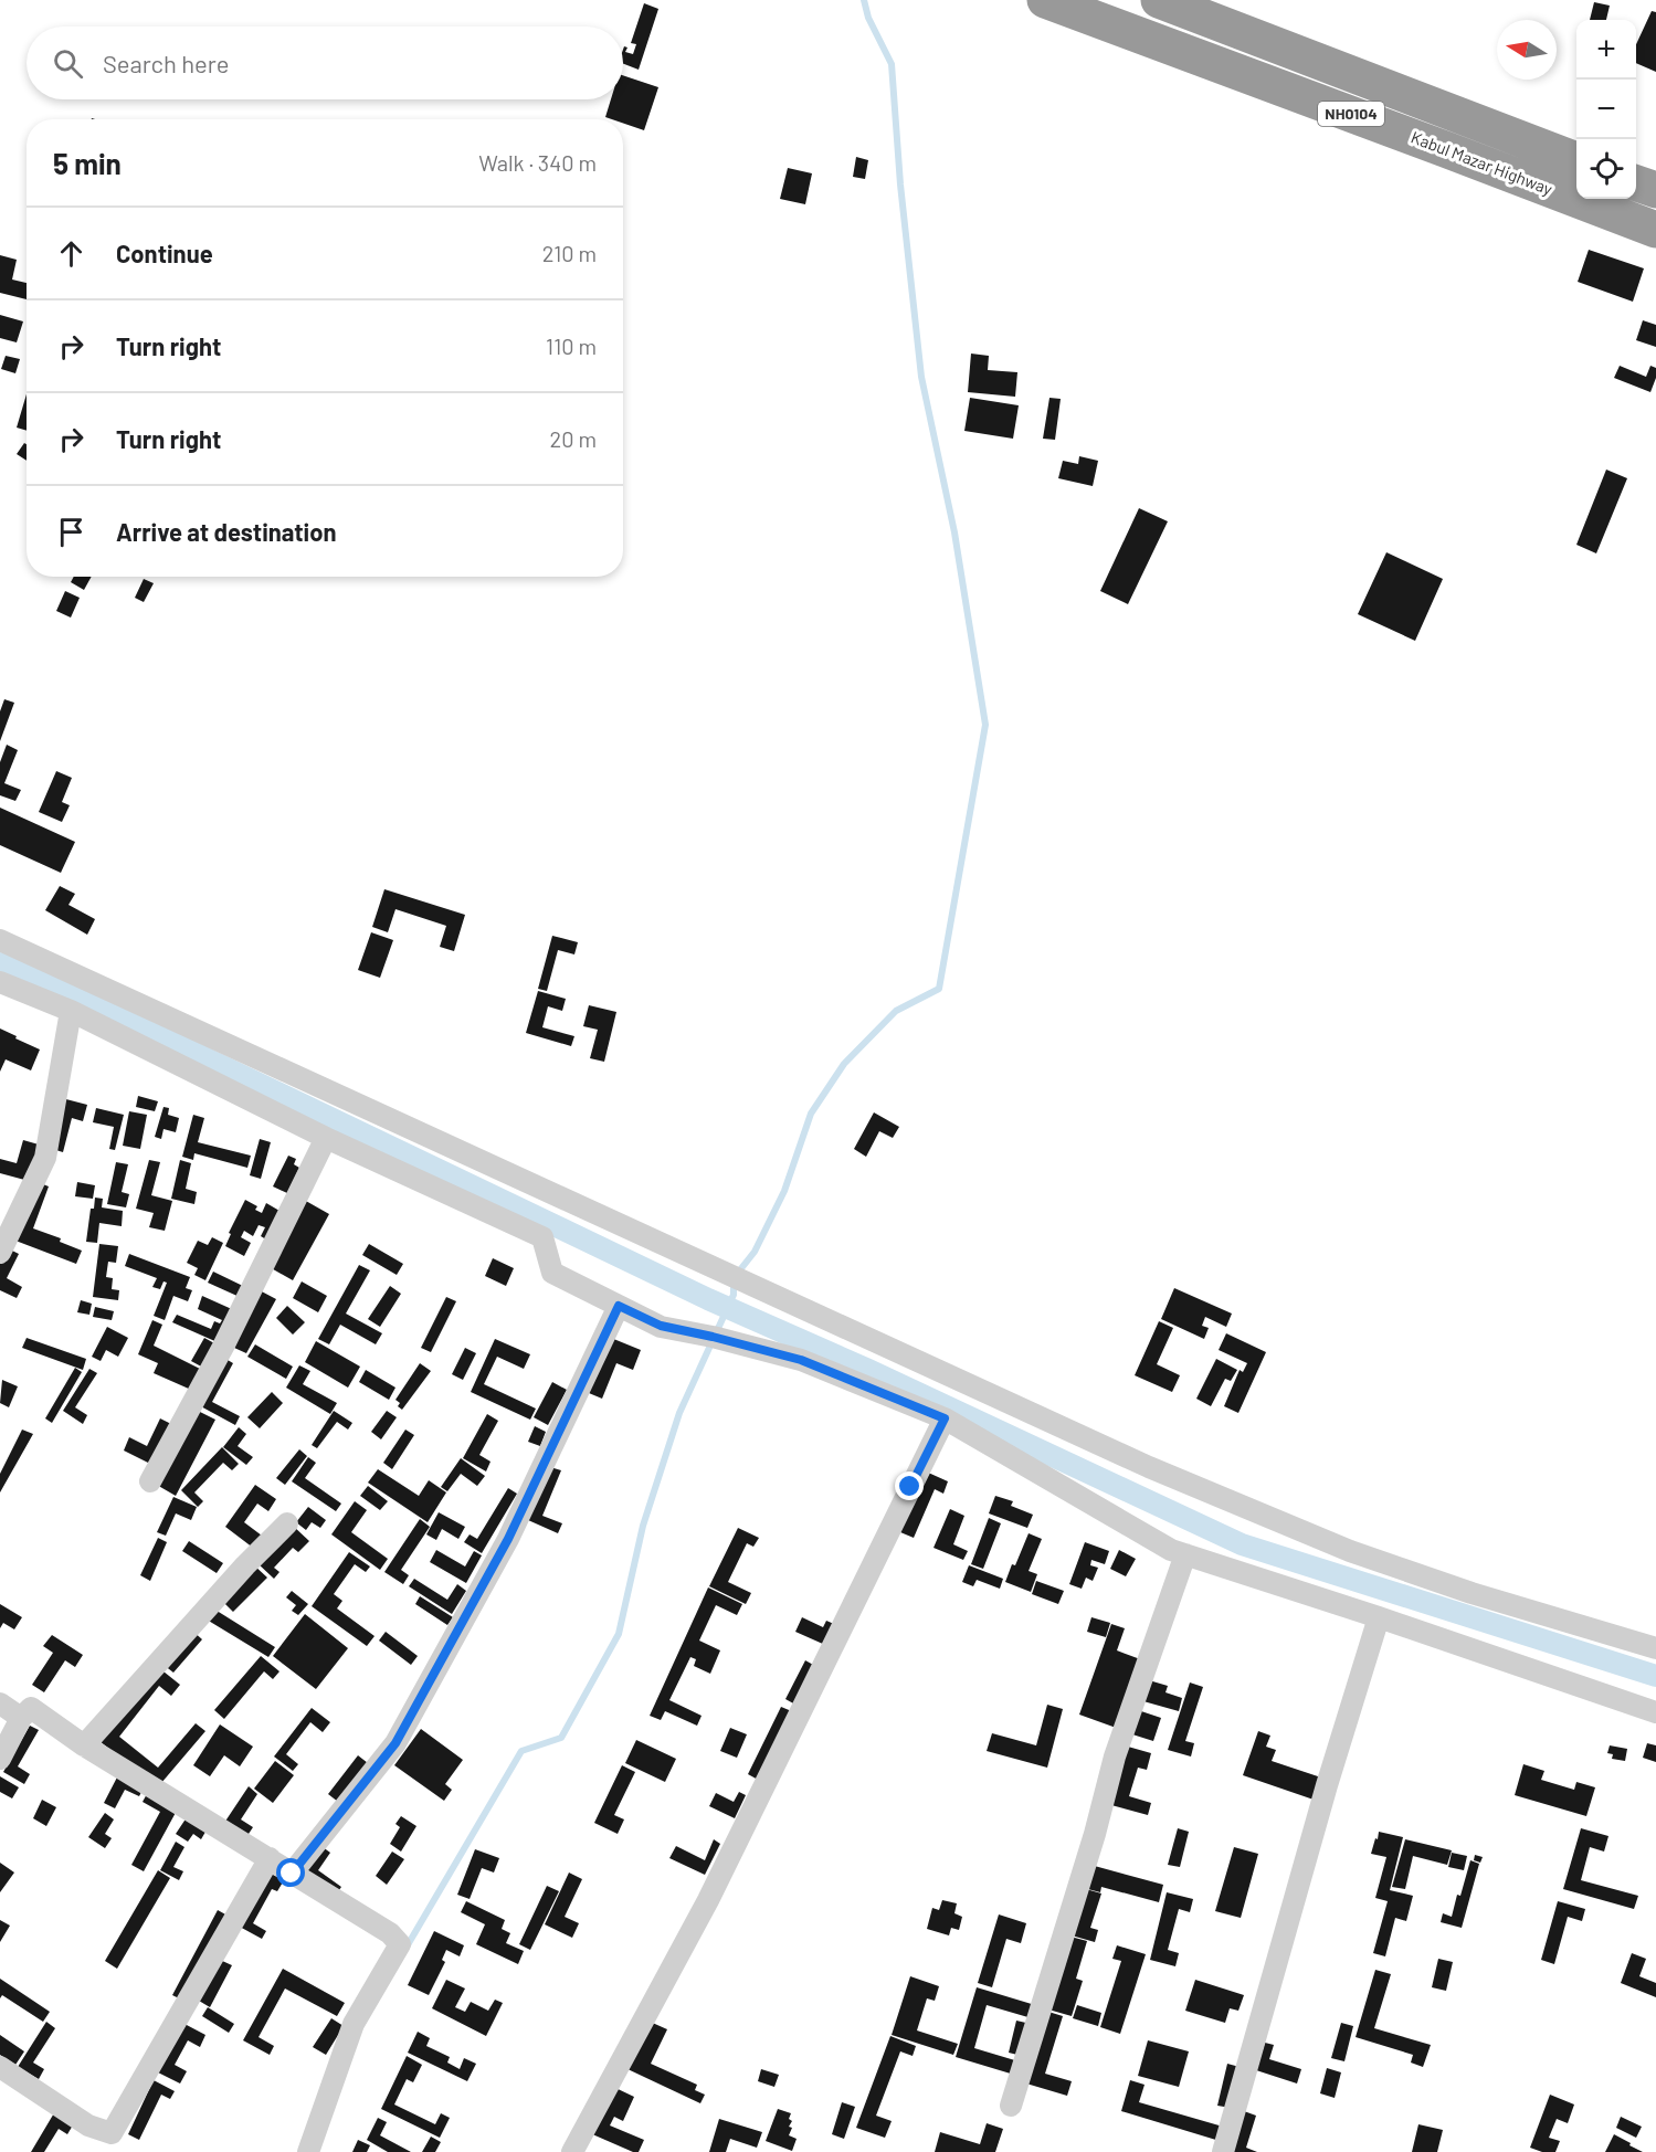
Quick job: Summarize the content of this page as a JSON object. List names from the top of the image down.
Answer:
{
  "streets": {
    "highway": ["NH0104", "Kabul Mazar Highway"]
  },
  "north": "left",
  "page": {
    "map_buttons": ["+", "−"],
    "search": "Search here",
    "heading": ["5 min", "Walk · 340 m"],
    "list": [
      ["Continue", "210 m"],
      ["Turn right", "110 m"],
      ["Turn right", "20 m"],
      "Arrive at destination"
    ]
  }
}
